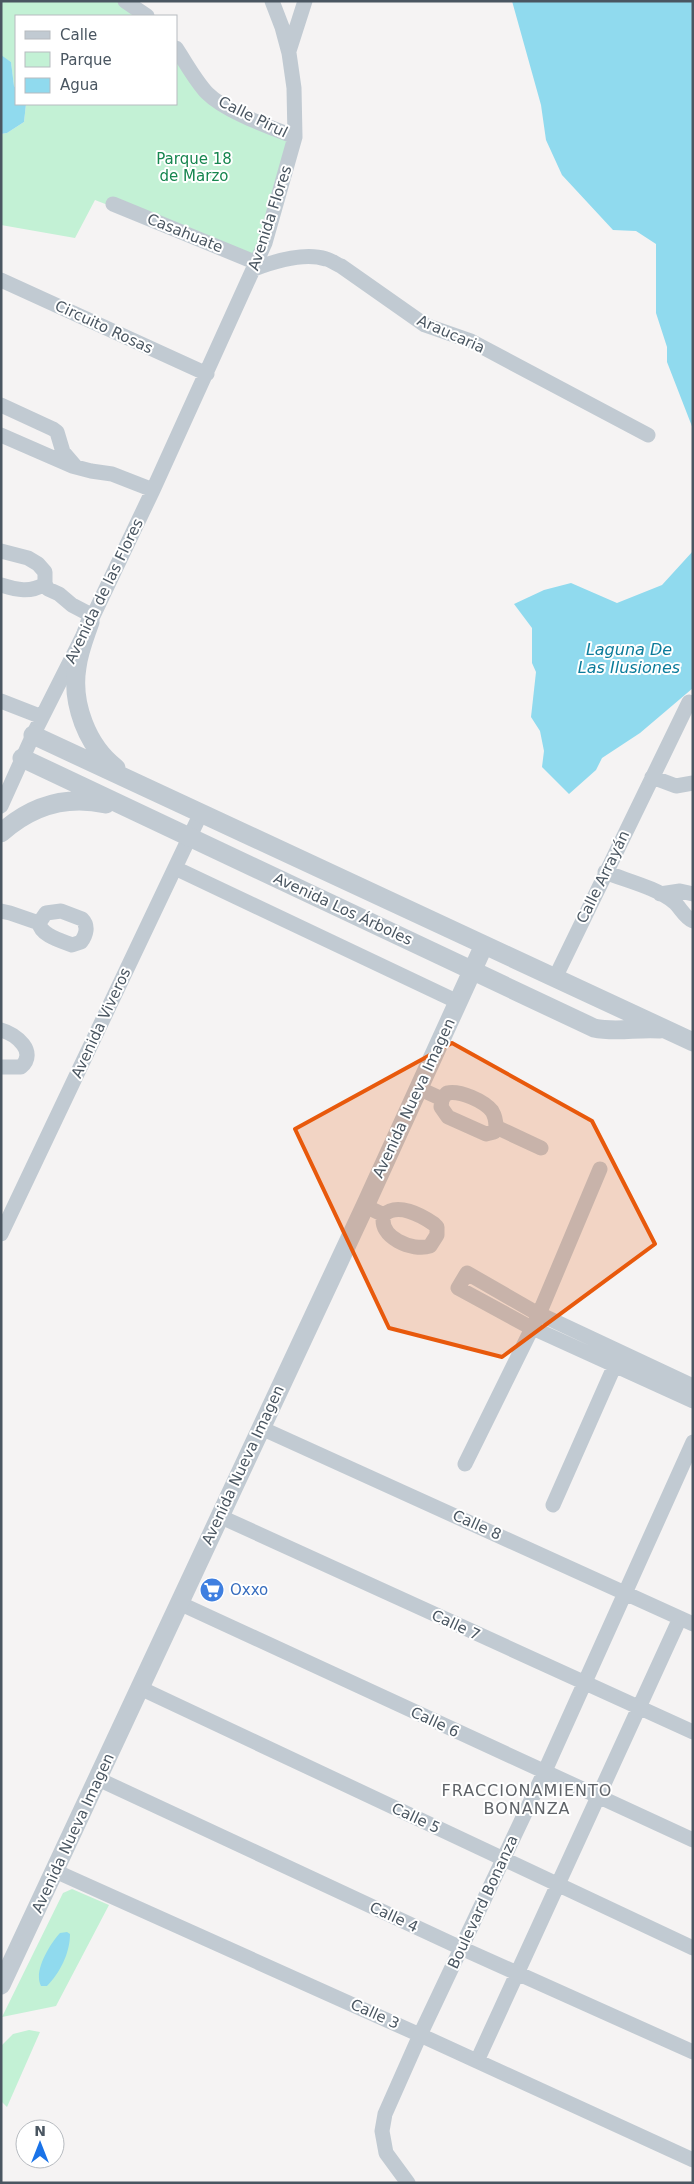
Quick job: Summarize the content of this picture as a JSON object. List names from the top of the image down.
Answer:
{
  "streets": {
    "street": [
      "Calle Pirul",
      "Avenida Flores",
      "Casahuate",
      "Circuito Rosas",
      "Araucaria",
      "Avenida de las Flores",
      "Calle Arrayán",
      "Avenida Los Árboles",
      "Avenida Viveros",
      "Avenida Nueva Imagen",
      "Calle 8",
      "Calle 7",
      "Calle 6",
      "Calle 5",
      "Boulevard Bonanza",
      "Calle 4",
      "Calle 3"
    ]
  },
  "crossings": [
    ["Calle Pirul", "Avenida Flores"],
    ["Avenida Flores", "Casahuate"],
    ["Avenida Flores", "Circuito Rosas"],
    ["Avenida Flores", "Araucaria"],
    ["Avenida Flores", "Avenida de las Flores"],
    ["Casahuate", "Araucaria"],
    ["Circuito Rosas", "Avenida de las Flores"],
    ["Avenida de las Flores", "Avenida Los Árboles"],
    ["Calle Arrayán", "Avenida Los Árboles"],
    ["Avenida Los Árboles", "Avenida Viveros"],
    ["Avenida Los Árboles", "Avenida Nueva Imagen"],
    ["Avenida Nueva Imagen", "Calle 8"],
    ["Avenida Nueva Imagen", "Calle 7"],
    ["Avenida Nueva Imagen", "Calle 6"],
    ["Avenida Nueva Imagen", "Calle 5"],
    ["Avenida Nueva Imagen", "Calle 4"],
    ["Avenida Nueva Imagen", "Calle 3"],
    ["Calle 8", "Boulevard Bonanza"],
    ["Calle 7", "Boulevard Bonanza"],
    ["Calle 6", "Boulevard Bonanza"],
    ["Calle 5", "Boulevard Bonanza"],
    ["Boulevard Bonanza", "Calle 4"],
    ["Boulevard Bonanza", "Calle 3"]
  ],
  "districts": ["FRACCIONAMIENTO BONANZA"],
  "water": ["Laguna De Las Ilusiones"],
  "parks": ["Parque 18 de Marzo"],
  "places": {
    "supermarket": ["Oxxo"]
  },
  "legend": ["Calle", "Parque", "Agua"],
  "north": "top"
}
